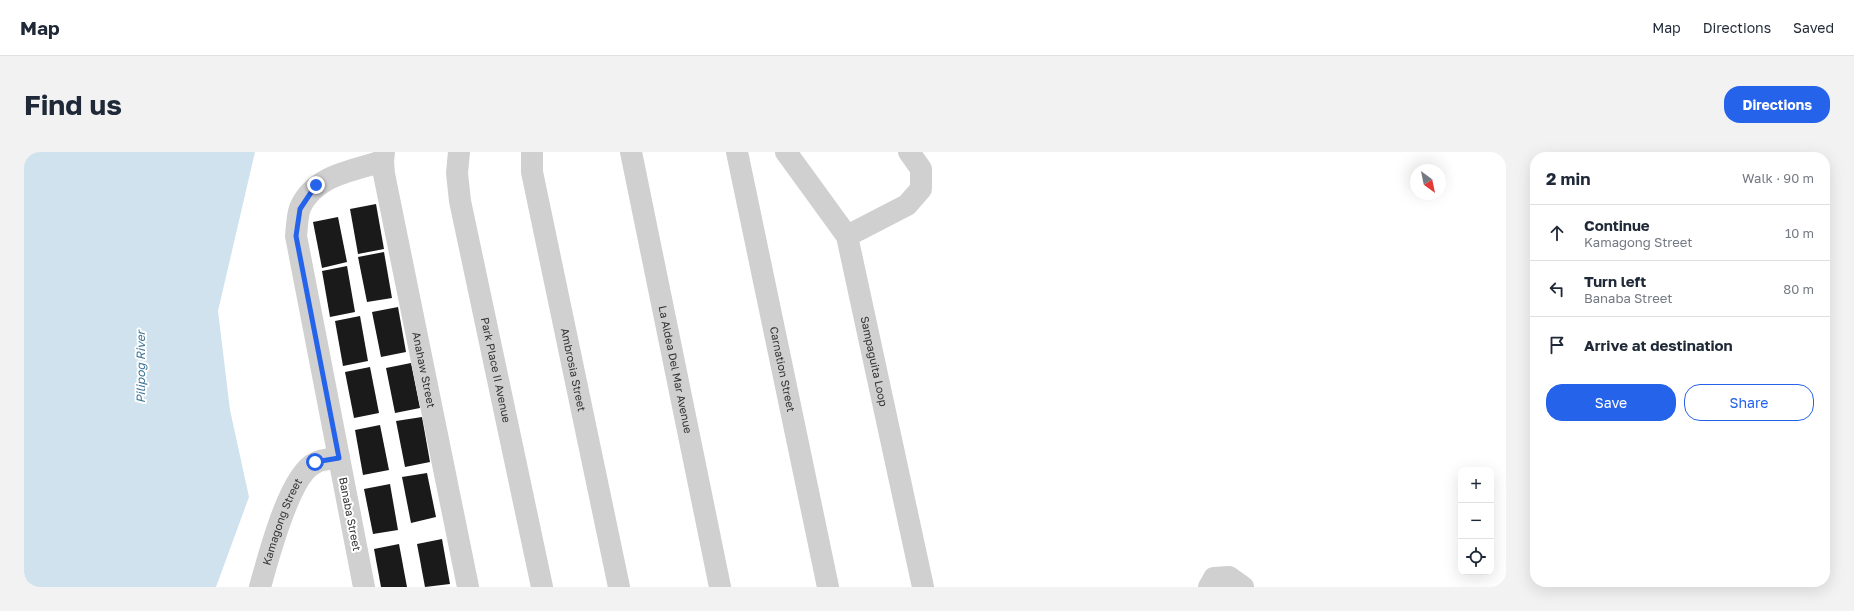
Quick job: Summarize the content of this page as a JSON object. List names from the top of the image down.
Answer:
{
  "streets": {
    "street": [
      "Sampaguita Loop",
      "Carnation Street",
      "Anahaw Street",
      "Park Place II Avenue",
      "Ambrosia Street",
      "La Aldea Del Mar Avenue",
      "Banaba Street",
      "Kamagong Street"
    ]
  },
  "crossings": [
    ["Anahaw Street", "Banaba Street"],
    ["Banaba Street", "Kamagong Street"]
  ],
  "water": ["Pilipog River"],
  "north": "bottom right",
  "page": {
    "header": "Map",
    "nav": ["Map", "Directions", "Saved"],
    "buttons": [
      "Directions",
      ["Save", "Share"]
    ],
    "title": "Find us",
    "heading": ["2 min", "Walk · 90 m"],
    "list": [
      ["Continue", "Kamagong Street", "10 m"],
      ["Turn left", "Banaba Street", "80 m"],
      "Arrive at destination"
    ],
    "map_buttons": ["+", "−"]
  }
}
